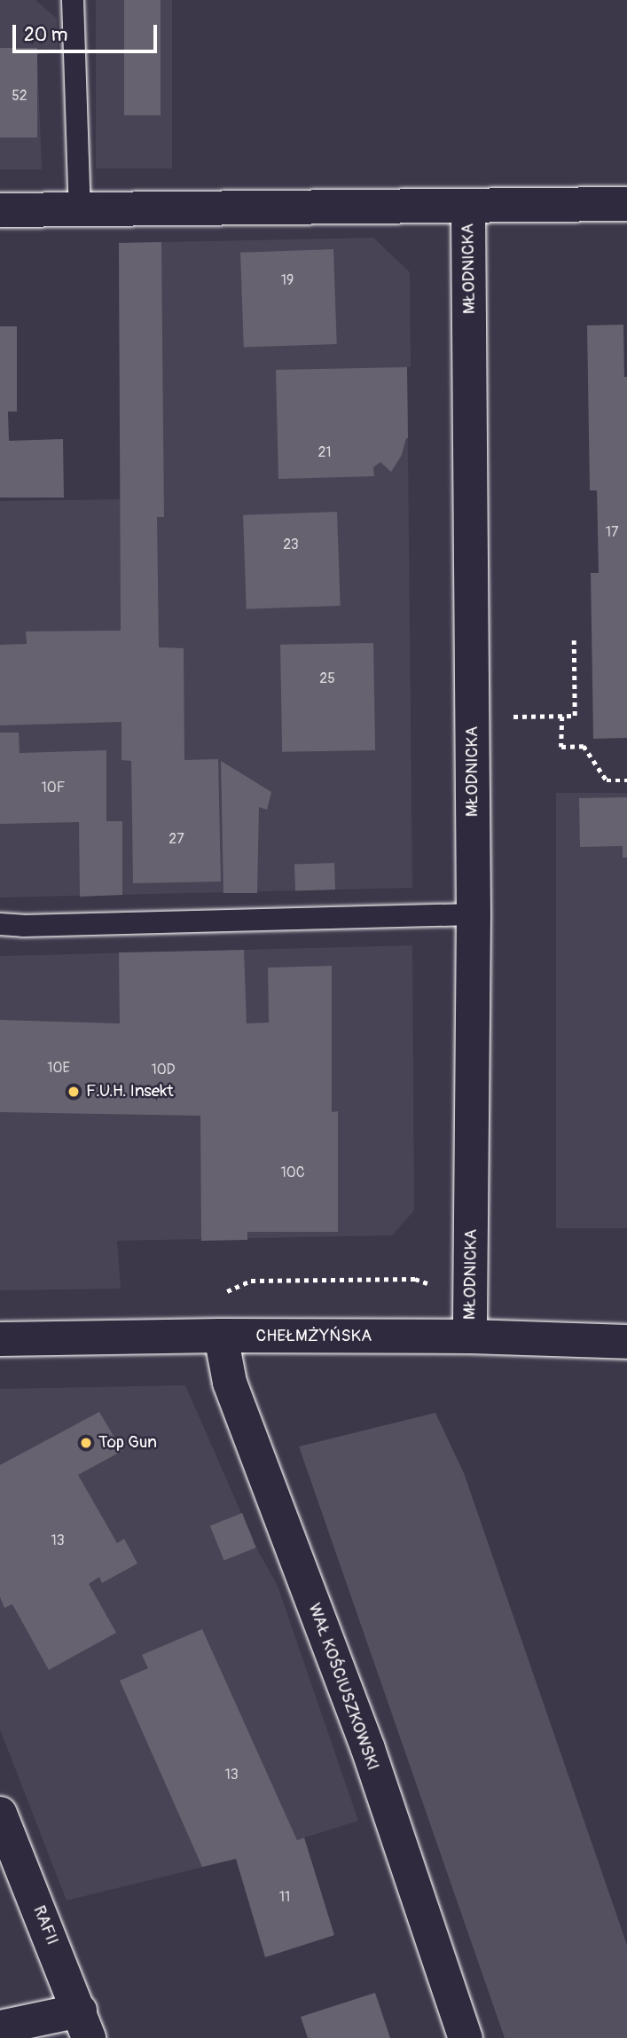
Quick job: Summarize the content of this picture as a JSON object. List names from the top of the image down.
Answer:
{
  "streets": {
    "street": [
      "MŁODNICKA",
      "CHEŁMŻYŃSKA",
      "WAŁ KOŚCIUSZKOWSKI",
      "RAFII"
    ]
  },
  "crossings": [
    ["MŁODNICKA", "CHEŁMŻYŃSKA"],
    ["CHEŁMŻYŃSKA", "WAŁ KOŚCIUSZKOWSKI"]
  ],
  "places": ["F.U.H. Insekt", "Top Gun"],
  "house_numbers": [
    "52",
    "19",
    "21",
    "17",
    "23",
    "25",
    "10F",
    "27",
    "10E",
    "10D",
    "10C",
    "13",
    "13",
    "11"
  ],
  "scale_bar": "20 m"
}
